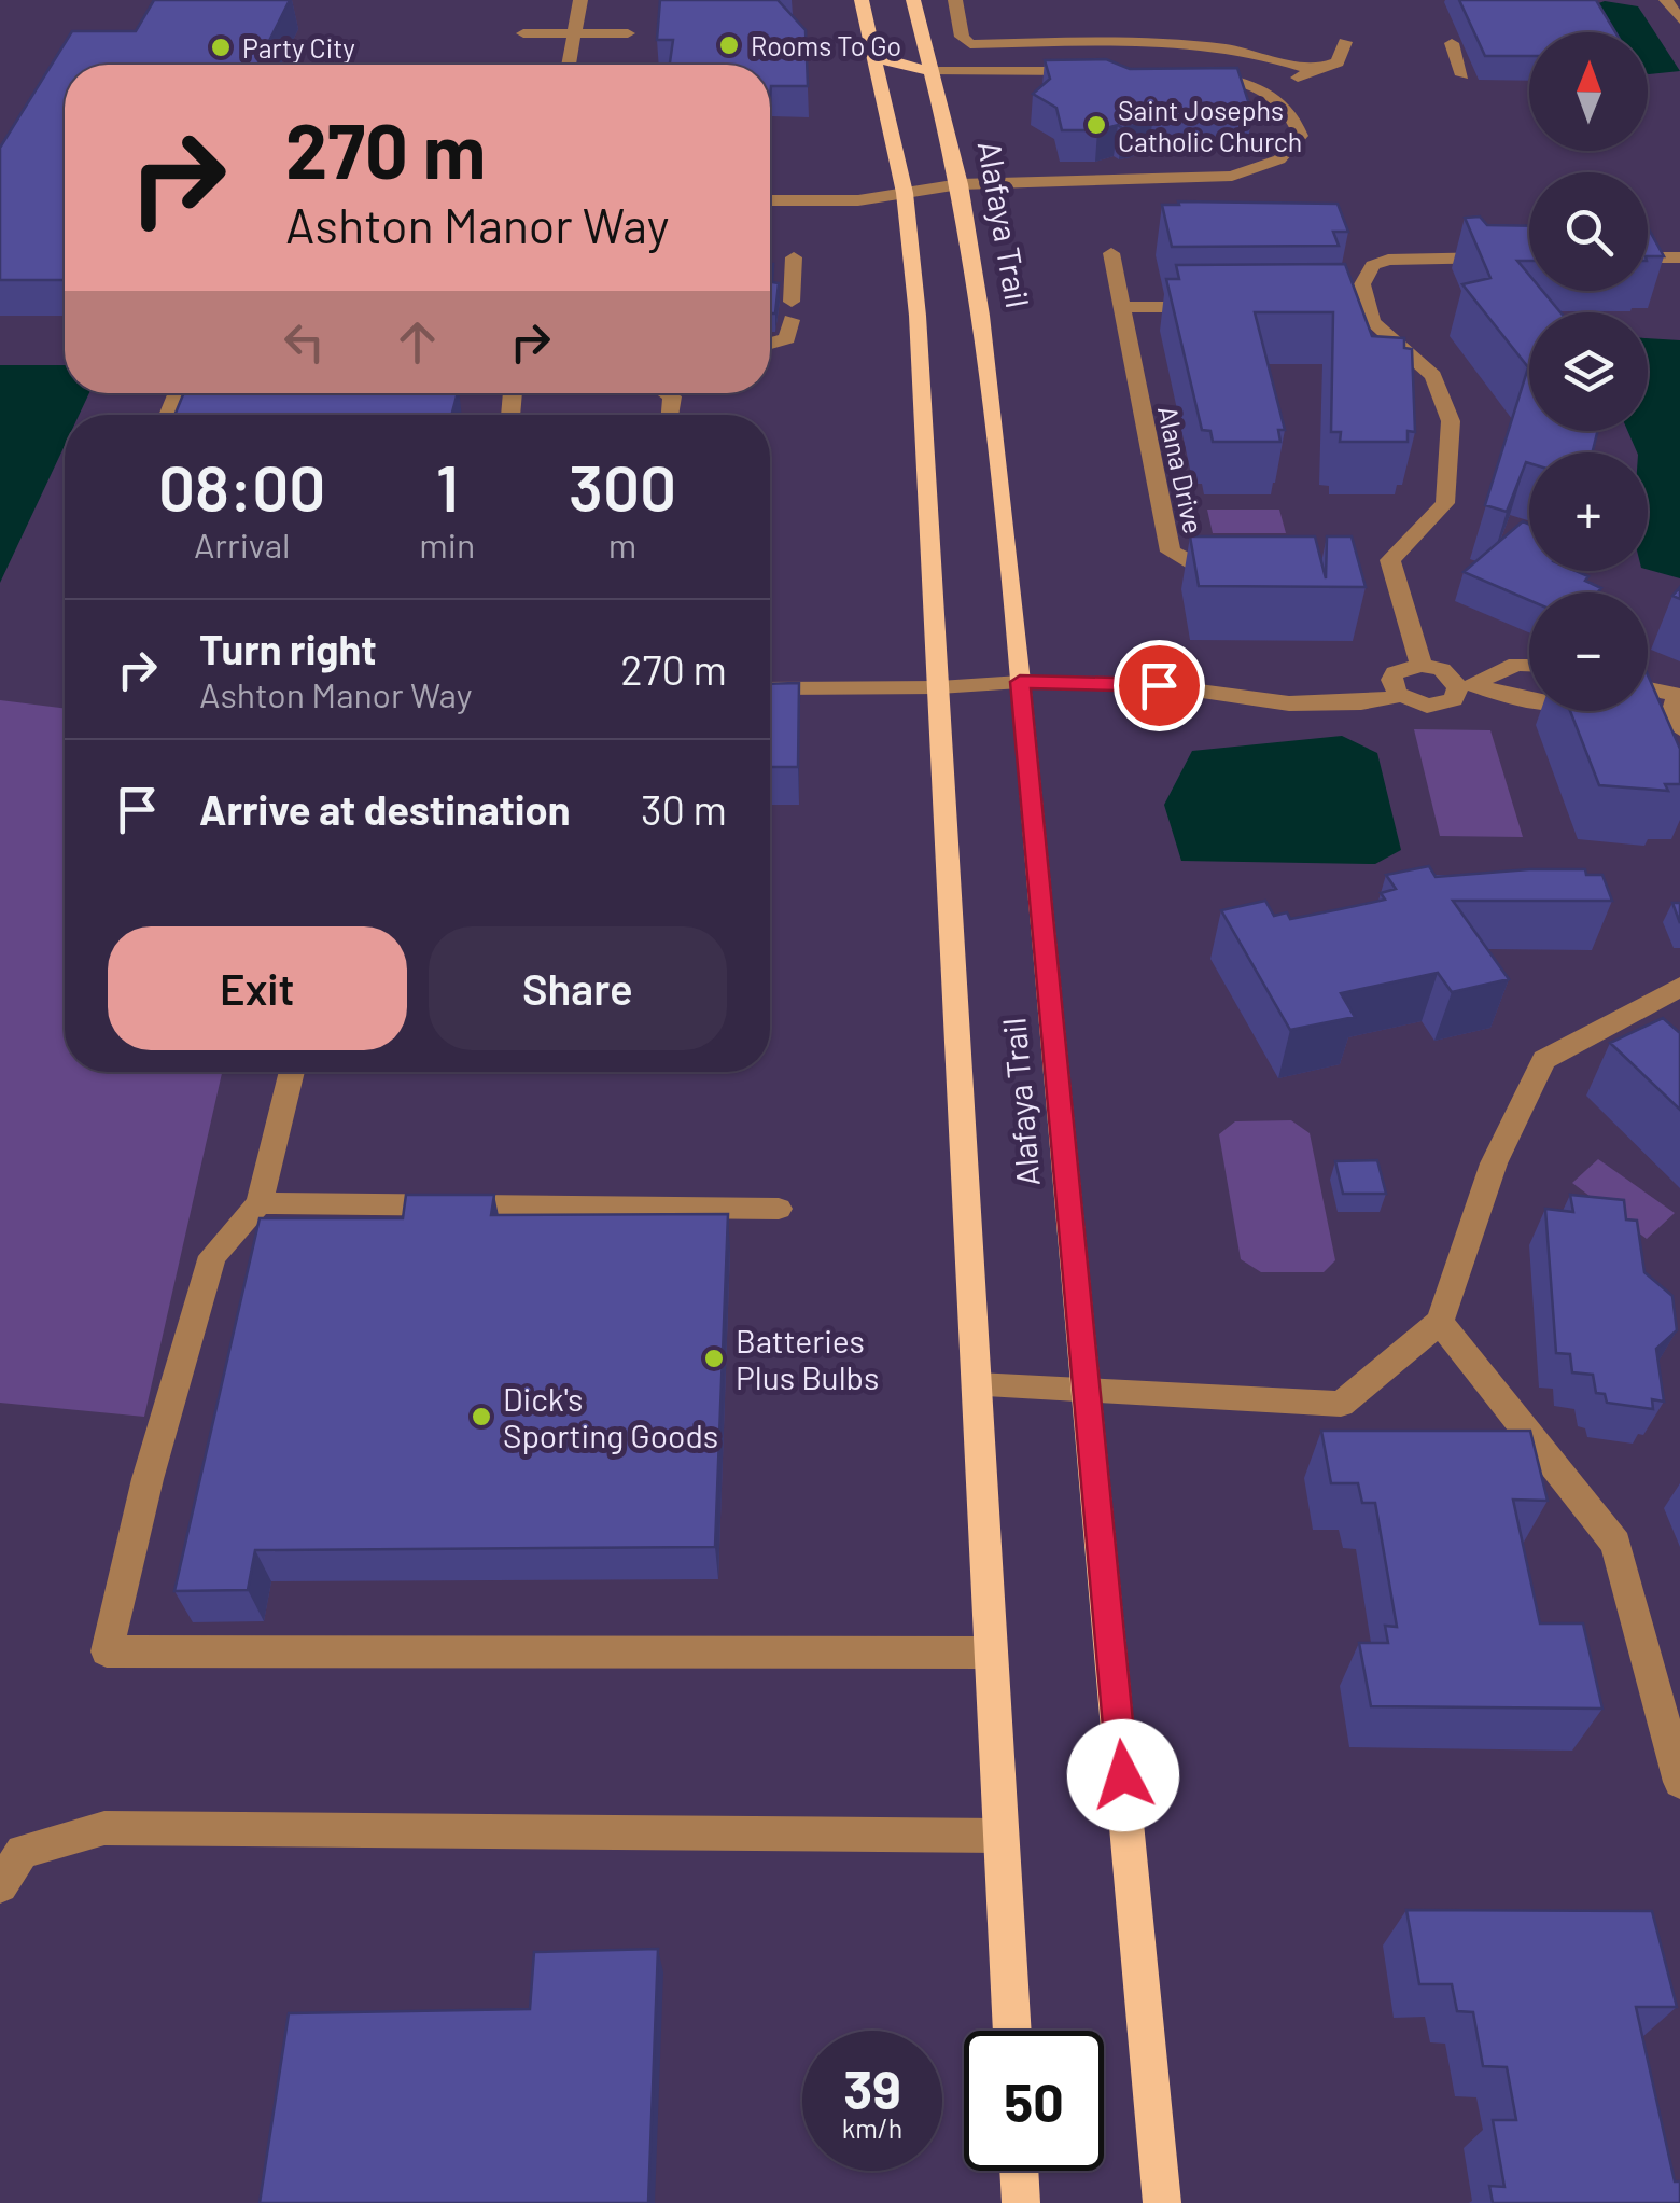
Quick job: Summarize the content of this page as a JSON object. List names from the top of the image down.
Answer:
{
  "streets": {
    "main road": ["Alafaya Trail"],
    "street": ["Alana Drive"]
  },
  "places": [
    "Rooms To Go",
    "Party City",
    "Saint Josephs Catholic Church",
    "Batteries Plus Bulbs",
    "Dick's Sporting Goods"
  ],
  "north": "top",
  "page": {
    "map_buttons": ["+", "−"],
    "turn": ["270 m", "Ashton Manor Way"],
    "eta": [
      "08:00",
      "Arrival",
      "1",
      "min",
      "300",
      "m"
    ],
    "list": [
      {
        "name": "Turn right",
        "note": "Ashton Manor Way",
        "value": "270 m"
      },
      {
        "name": "Arrive at destination",
        "value": "30 m"
      }
    ],
    "buttons": ["Exit", "Share"],
    "speed": "39 km/h",
    "limit": "50"
  }
}
